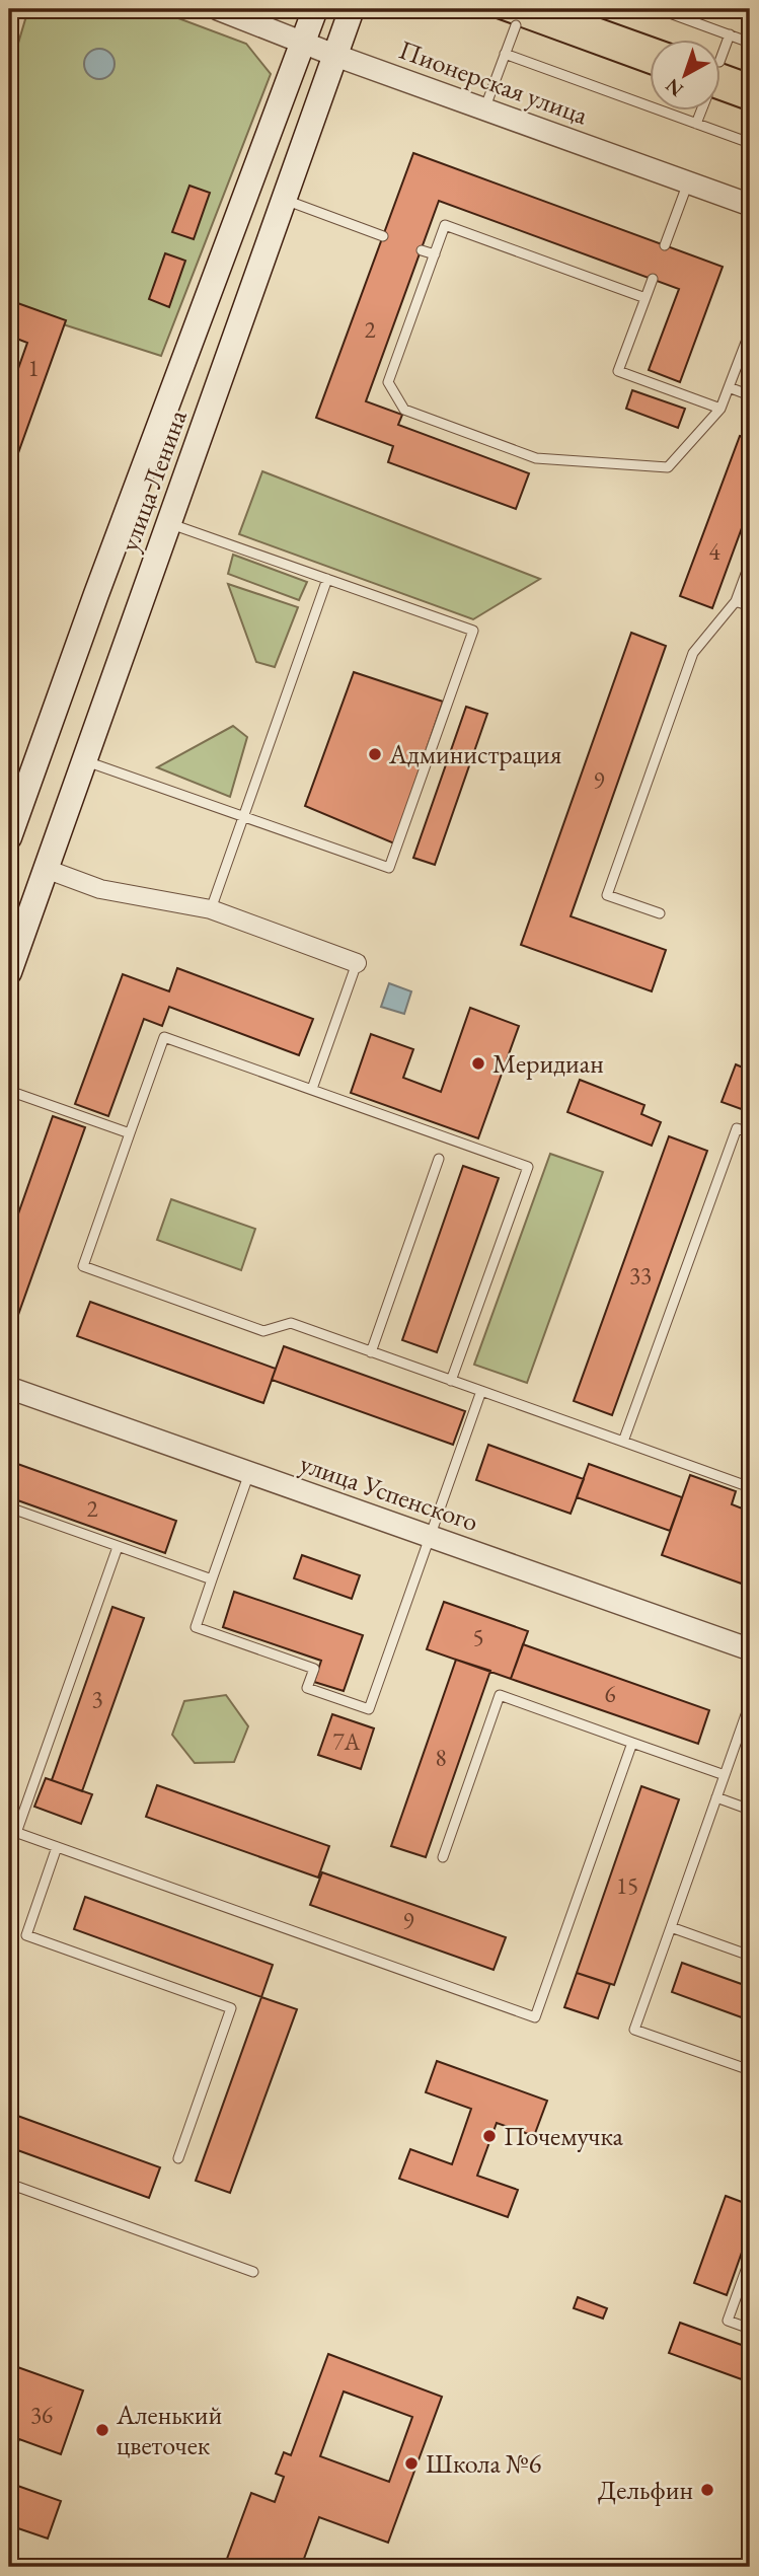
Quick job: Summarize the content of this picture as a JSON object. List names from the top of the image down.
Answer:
{
  "streets": {
    "main road": ["улица Ленина"],
    "street": ["Пионерская улица", "улица Успенского"]
  },
  "crossings": [
    ["Пионерская улица", "улица Ленина"]
  ],
  "places": [
    "Администрация",
    "Меридиан",
    "Почемучка",
    "Аленький цветочек",
    "Школа №6",
    "Дельфин"
  ],
  "house_numbers": [
    "2",
    "1",
    "4",
    "9",
    "33",
    "2",
    "5",
    "6",
    "3",
    "7А",
    "8",
    "15",
    "9",
    "36"
  ],
  "north": "bottom left"
}
